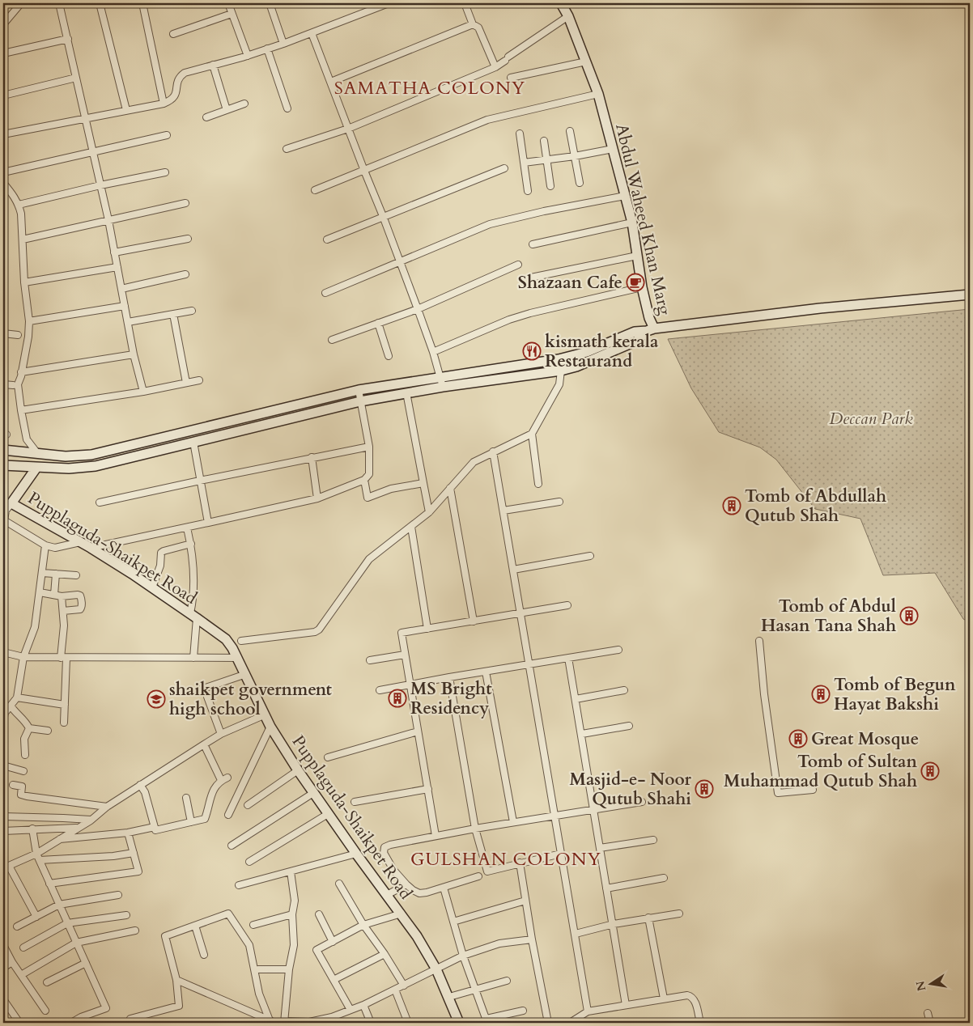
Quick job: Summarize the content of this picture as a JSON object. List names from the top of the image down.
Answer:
{
  "streets": {
    "street": ["Abdul Waheed Khan Marg", "Pupplaguda-Shaikpet Road"]
  },
  "districts": ["SAMATHA COLONY", "GULSHAN COLONY"],
  "parks": ["Deccan Park"],
  "places": {
    "cafe": ["Shazaan Cafe"],
    "restaurant": ["kismath kerala Restaurand"],
    "building": [
      "Tomb of Abdullah Qutub Shah",
      "Tomb of Abdul Hasan Tana Shah",
      "Tomb of Begun Hayat Bakshi",
      "MS Bright Residency",
      "Great Mosque",
      "Tomb of Sultan Muhammad Qutub Shah",
      "Masjid-e- Noor Qutub Shahi"
    ],
    "school or university": ["shaikpet government high school"]
  },
  "north": "left"
}
